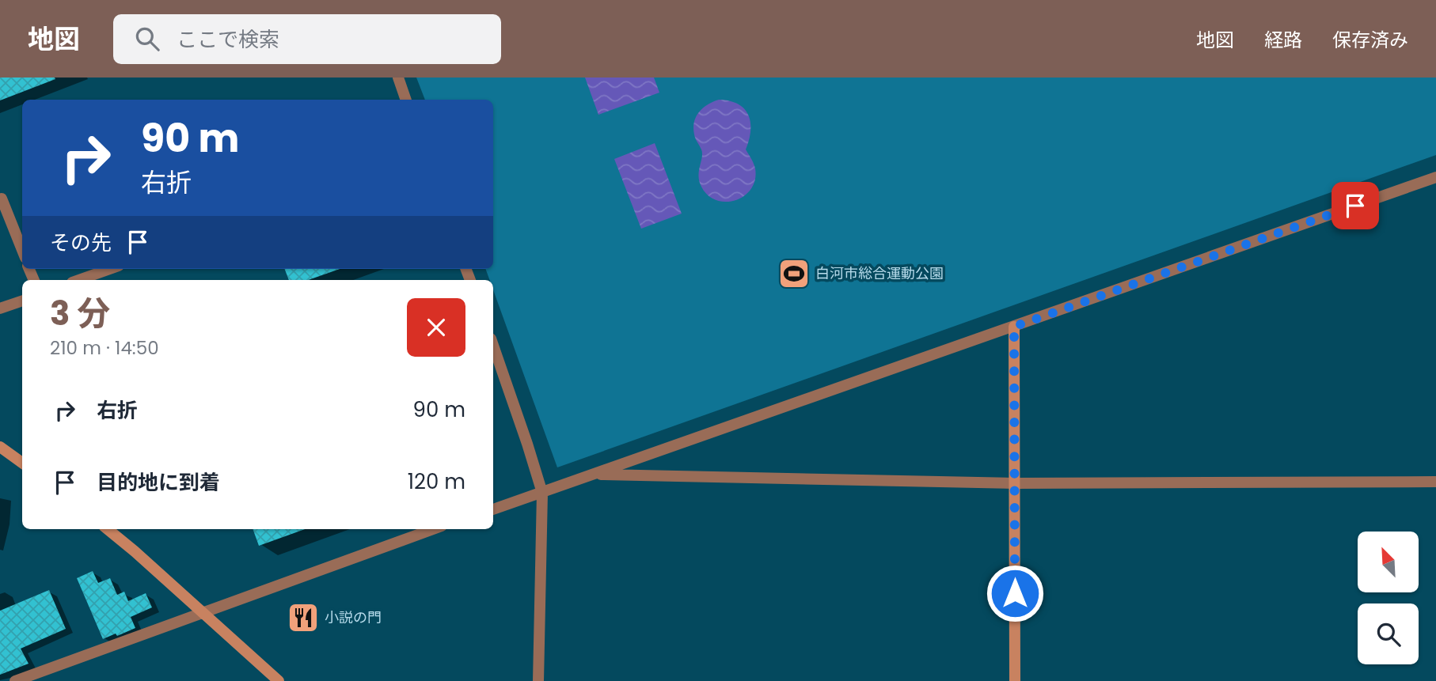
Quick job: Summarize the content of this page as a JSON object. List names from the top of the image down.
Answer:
{
  "places": {
    "sports": ["白河市総合運動公園"],
    "restaurant": ["小説の門"]
  },
  "north": "top left",
  "page": {
    "header": "地図",
    "search": "ここで検索",
    "nav": ["地図", "経路", "保存済み"],
    "turn": ["90 m", "右折"],
    "then": "その先",
    "heading": ["3 分", "210 m · 14:50"],
    "list": [
      {
        "name": "右折",
        "value": "90 m"
      },
      {
        "name": "目的地に到着",
        "value": "120 m"
      }
    ]
  }
}
